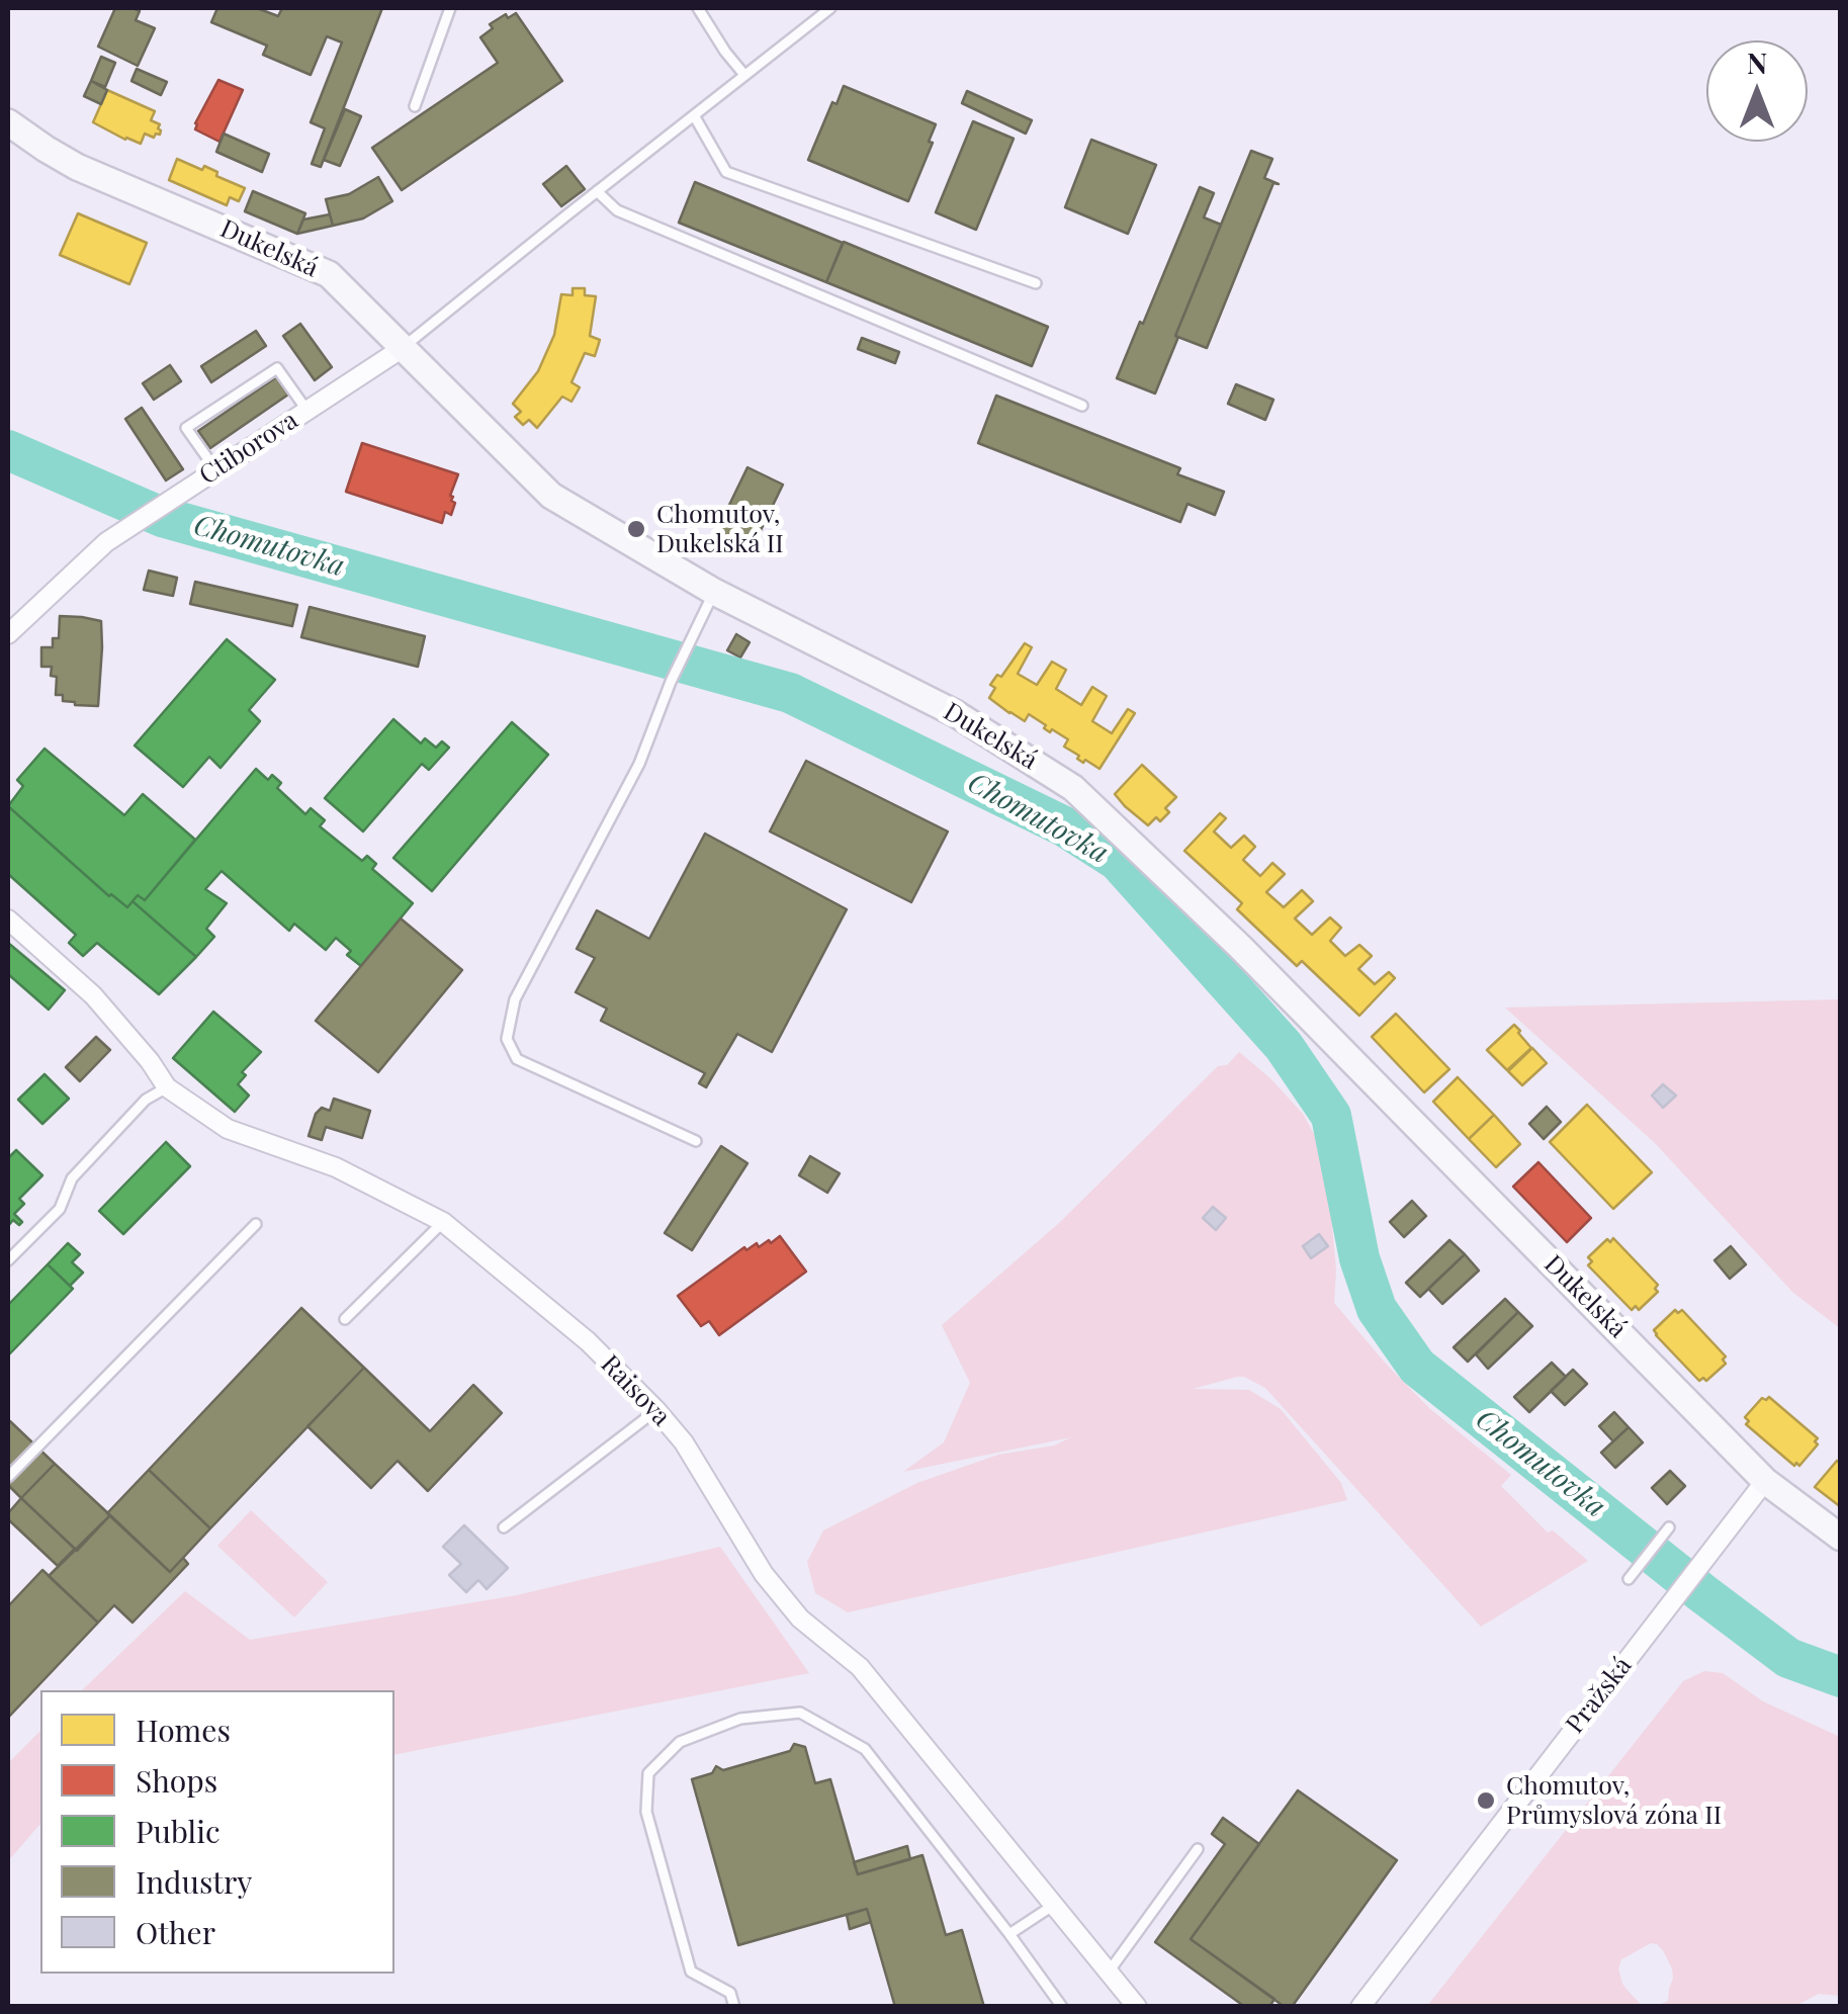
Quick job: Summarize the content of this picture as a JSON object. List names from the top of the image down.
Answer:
{
  "streets": {
    "street": [
      "Dukelská",
      "Ctiborova",
      "Raisova",
      "Pražská"
    ]
  },
  "crossings": [
    ["Dukelská", "Ctiborova"],
    ["Dukelská", "Pražská"]
  ],
  "water": ["Chomutovka"],
  "places": ["Chomutov, Dukelská II", "Chomutov, Průmyslová zóna II"],
  "legend": [
    "Homes",
    "Shops",
    "Public",
    "Industry",
    "Other"
  ],
  "north": "top"
}
